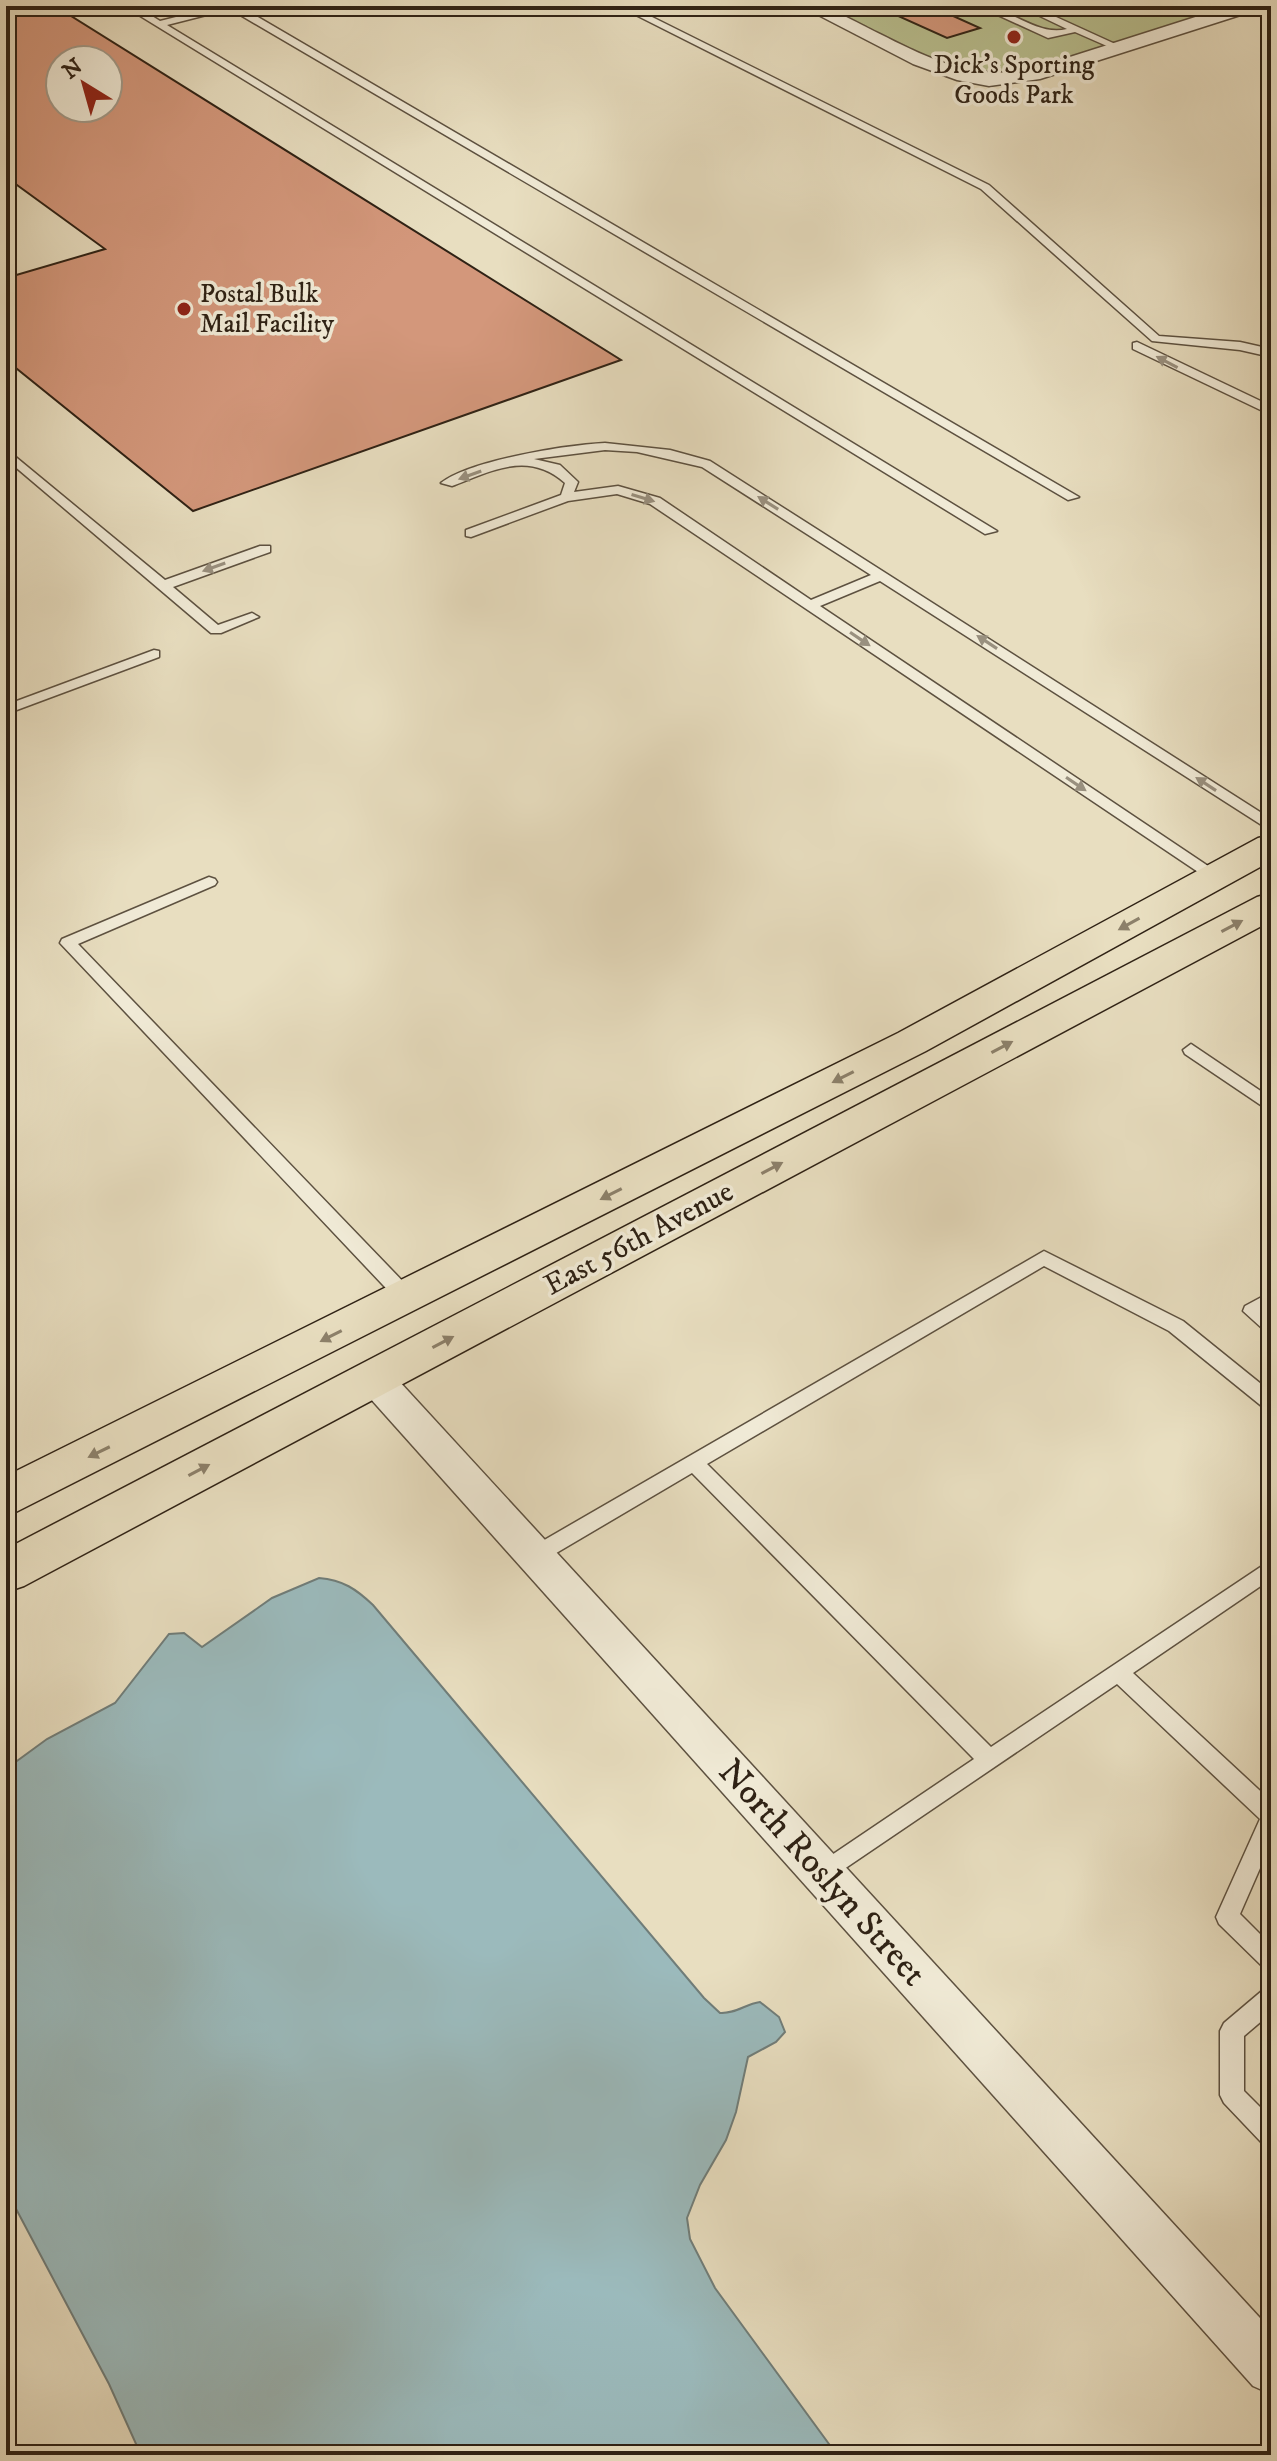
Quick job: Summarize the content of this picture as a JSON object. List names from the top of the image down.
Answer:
{
  "streets": {
    "main road": ["East 56th Avenue"],
    "street": ["North Roslyn Street"]
  },
  "crossings": [
    ["East 56th Avenue", "North Roslyn Street"]
  ],
  "places": ["Dick’s Sporting Goods Park", "Postal Bulk Mail Facility"],
  "north": "top left"
}
